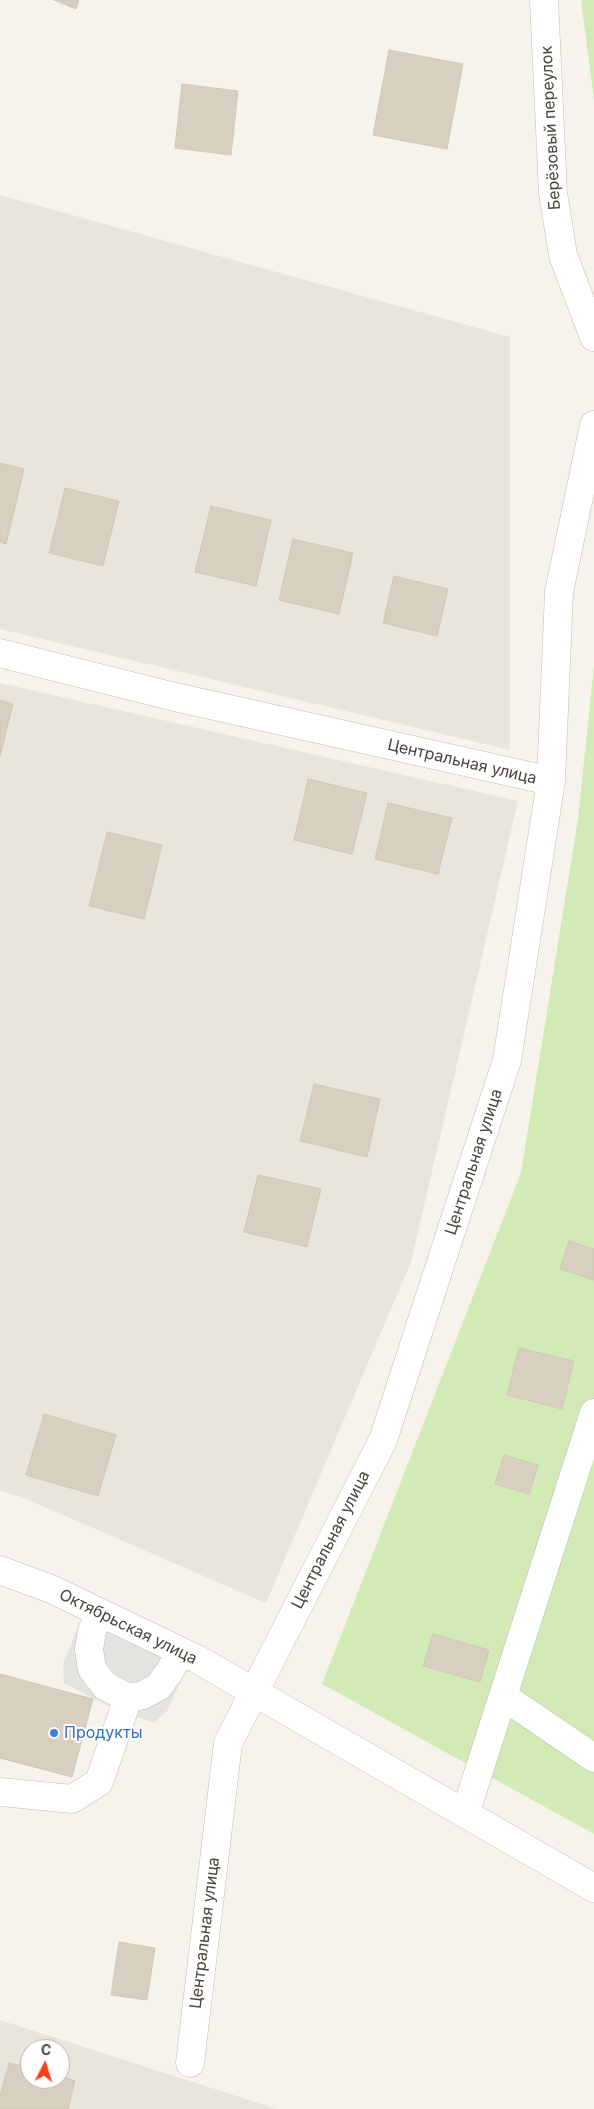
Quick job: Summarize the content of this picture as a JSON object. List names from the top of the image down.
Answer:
{
  "streets": {
    "street": ["Берёзовый переулок", "Центральная улица", "Октябрьская улица"]
  },
  "crossings": [
    ["Центральная улица", "Октябрьская улица"]
  ],
  "places": ["Продукты"],
  "north": "top"
}
